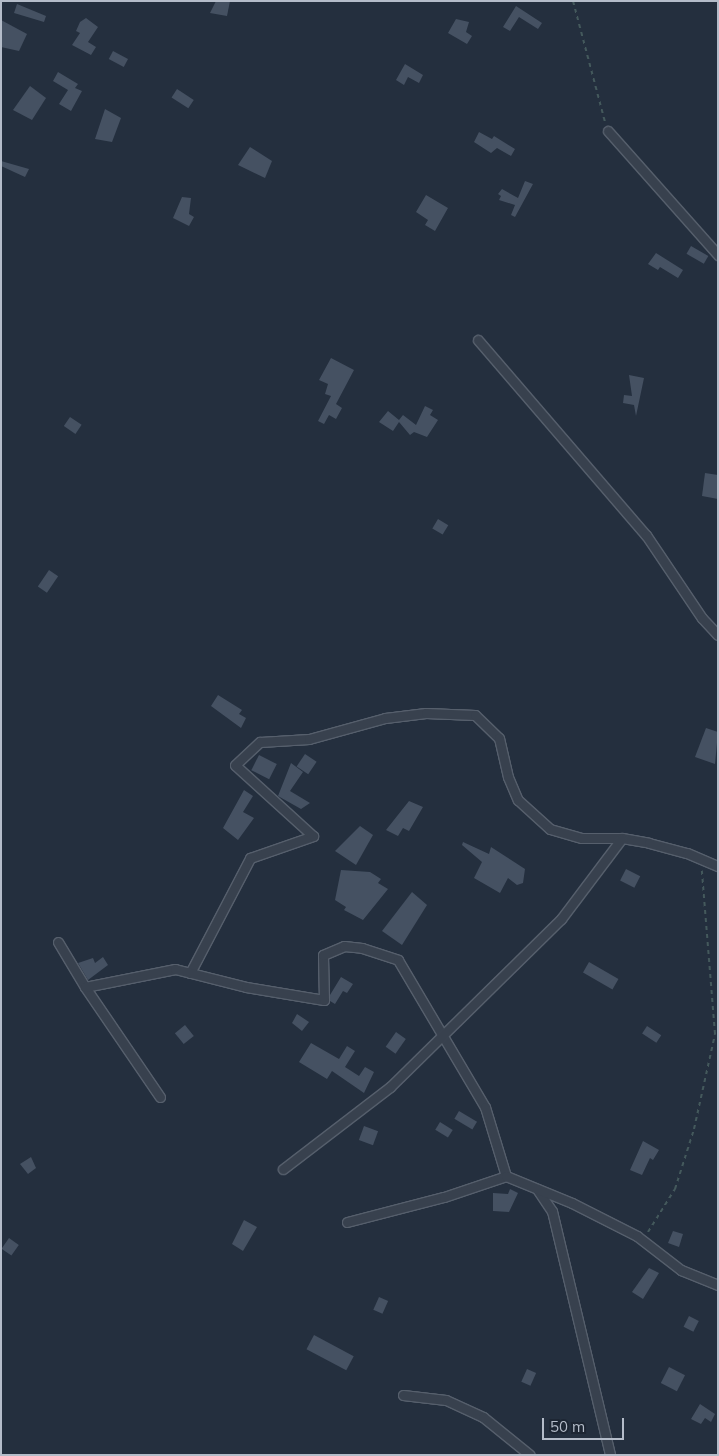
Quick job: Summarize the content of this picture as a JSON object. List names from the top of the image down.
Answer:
{
  "scale_bar": "50 m"
}
